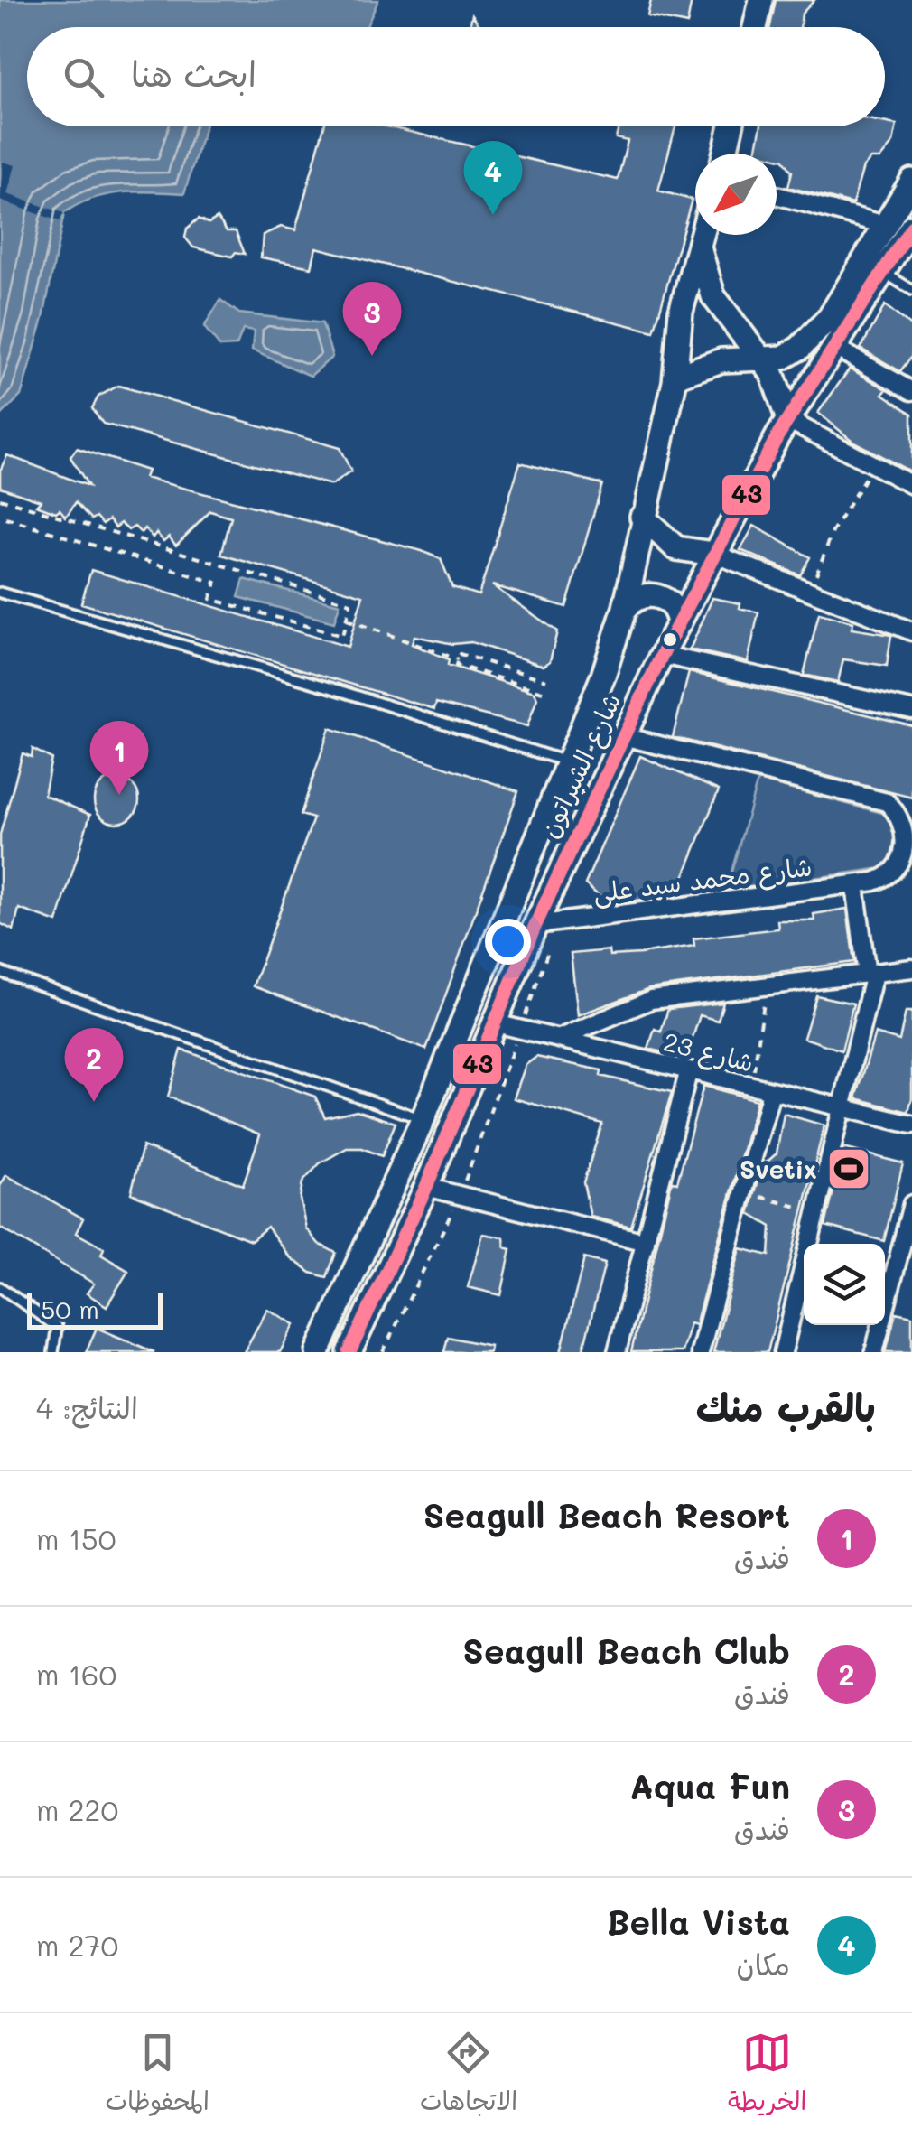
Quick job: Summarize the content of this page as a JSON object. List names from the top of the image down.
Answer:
{
  "streets": {
    "street": ["شارع الشيراتون", "شارع محمد سيد على", "شارع 23"]
  },
  "crossings": [
    ["شارع الشيراتون", "شارع محمد سيد على"],
    ["شارع الشيراتون", "شارع 23"]
  ],
  "places": {
    "sports": ["Svetix"]
  },
  "lines": ["transit line 43"],
  "scale_bar": "50 m",
  "north": "bottom left",
  "page": {
    "search": "ابحث هنا",
    "pins": [
      "4",
      "3",
      "1",
      "2"
    ],
    "scale": "50 m",
    "heading": ["بالقرب منك", "النتائج: 4"],
    "list": [
      {
        "mark": "1",
        "name": "Seagull Beach Resort",
        "note": "فندق",
        "value": "150 m"
      },
      {
        "mark": "2",
        "name": "Seagull Beach Club",
        "note": "فندق",
        "value": "160 m"
      },
      {
        "mark": "3",
        "name": "Aqua Fun",
        "note": "فندق",
        "value": "220 m"
      },
      {
        "mark": "4",
        "name": "Bella Vista",
        "note": "مكان",
        "value": "270 m"
      }
    ],
    "nav": ["الخريطة", "الاتجاهات", "المحفوظات"]
  }
}
